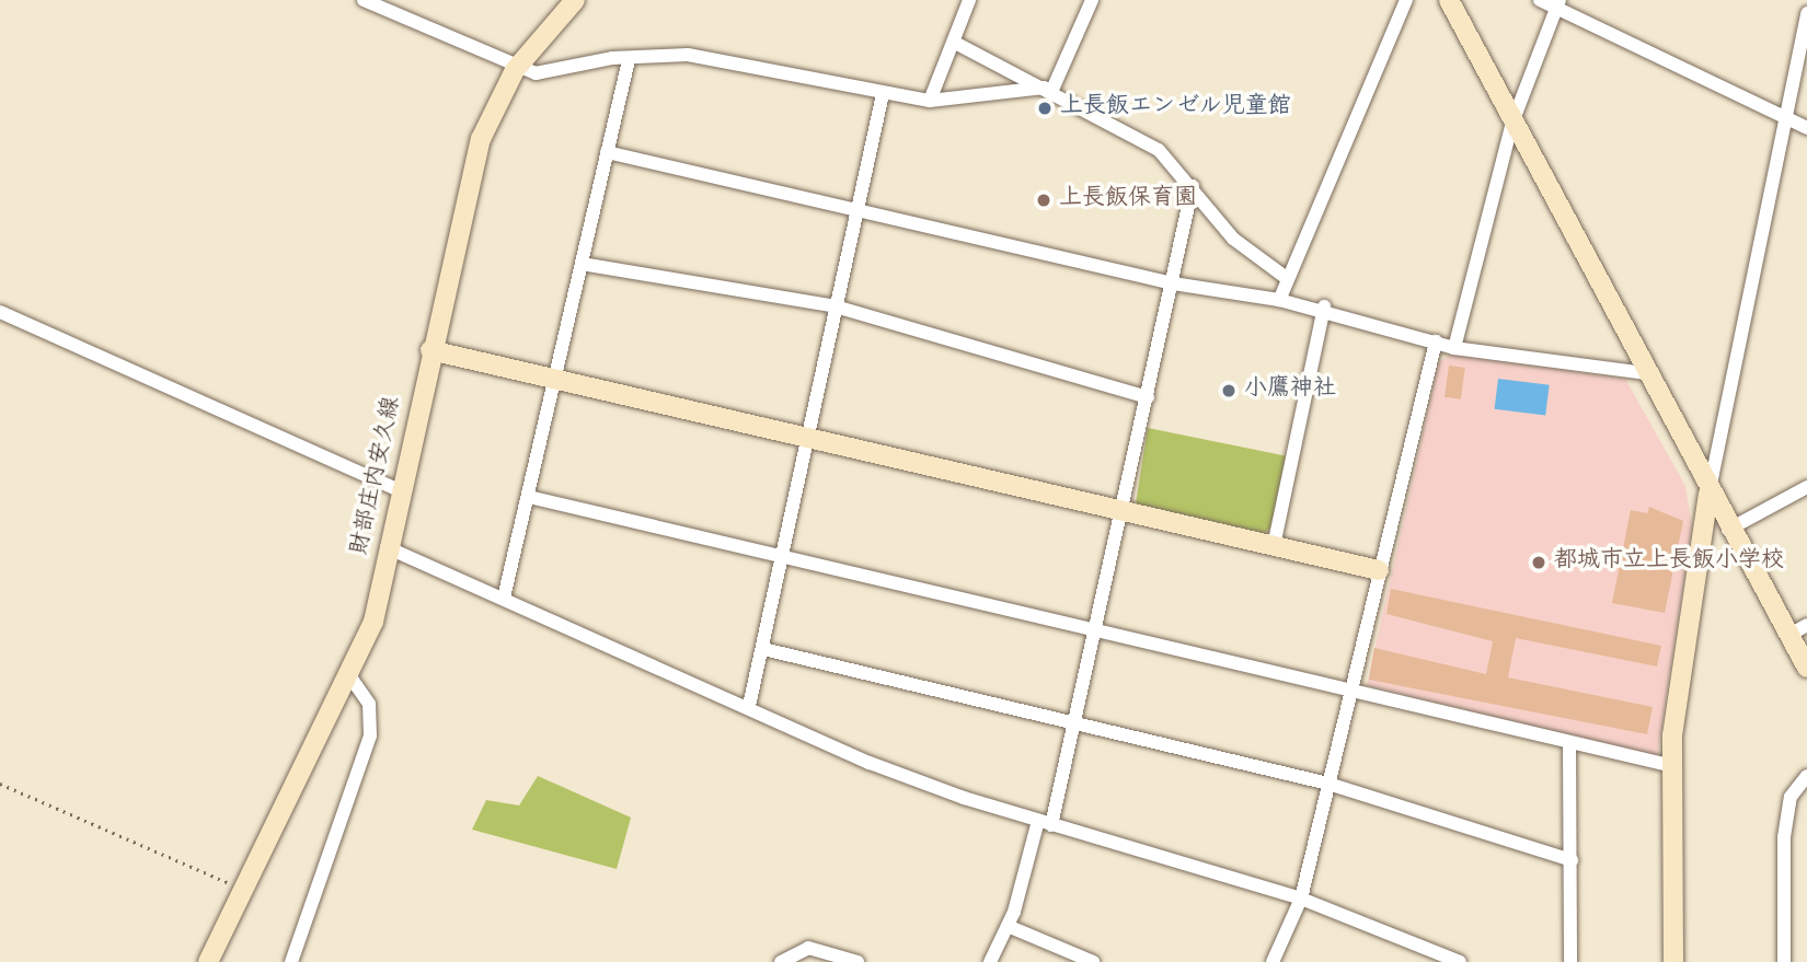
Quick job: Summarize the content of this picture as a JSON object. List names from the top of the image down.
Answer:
{
  "streets": {
    "street": ["財部庄内安久線"]
  },
  "places": [
    "上長飯エンゼル児童館",
    "上長飯保育園",
    "小鷹神社",
    "都城市立上長飯小学校"
  ]
}
